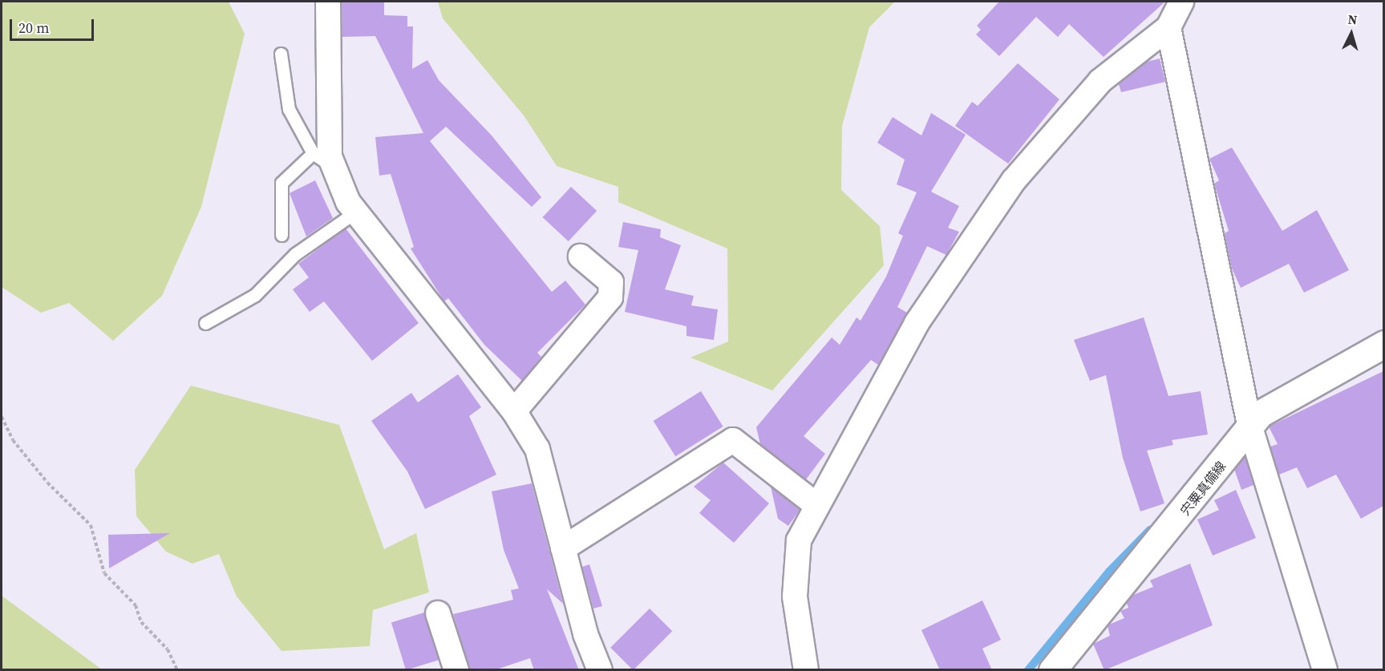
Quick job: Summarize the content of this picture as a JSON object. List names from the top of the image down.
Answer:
{
  "streets": {
    "main road": ["宍粟真備線"]
  },
  "scale_bar": "20 m",
  "north": "top"
}
